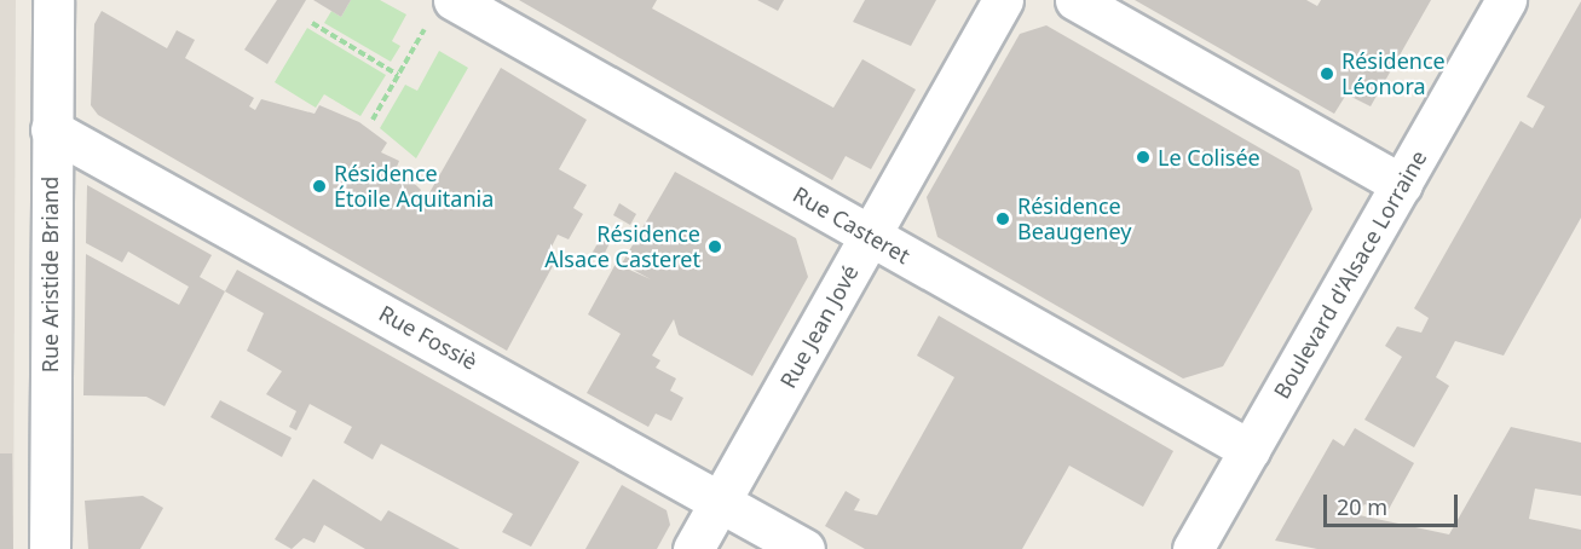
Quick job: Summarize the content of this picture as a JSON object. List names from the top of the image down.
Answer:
{
  "streets": {
    "street": [
      "Rue Casteret",
      "Rue Aristide Briand",
      "Boulevard d'Alsace Lorraine",
      "Rue Jean Jové",
      "Rue Fossiè"
    ]
  },
  "crossings": [
    ["Rue Casteret", "Boulevard d'Alsace Lorraine"],
    ["Rue Casteret", "Rue Jean Jové"],
    ["Rue Aristide Briand", "Rue Fossiè"],
    ["Rue Jean Jové", "Rue Fossiè"]
  ],
  "places": [
    "Résidence Léonora",
    "Le Colisée",
    "Résidence Étoile Aquitania",
    "Résidence Beaugeney",
    "Résidence Alsace Casteret"
  ],
  "scale_bar": "20 m"
}
